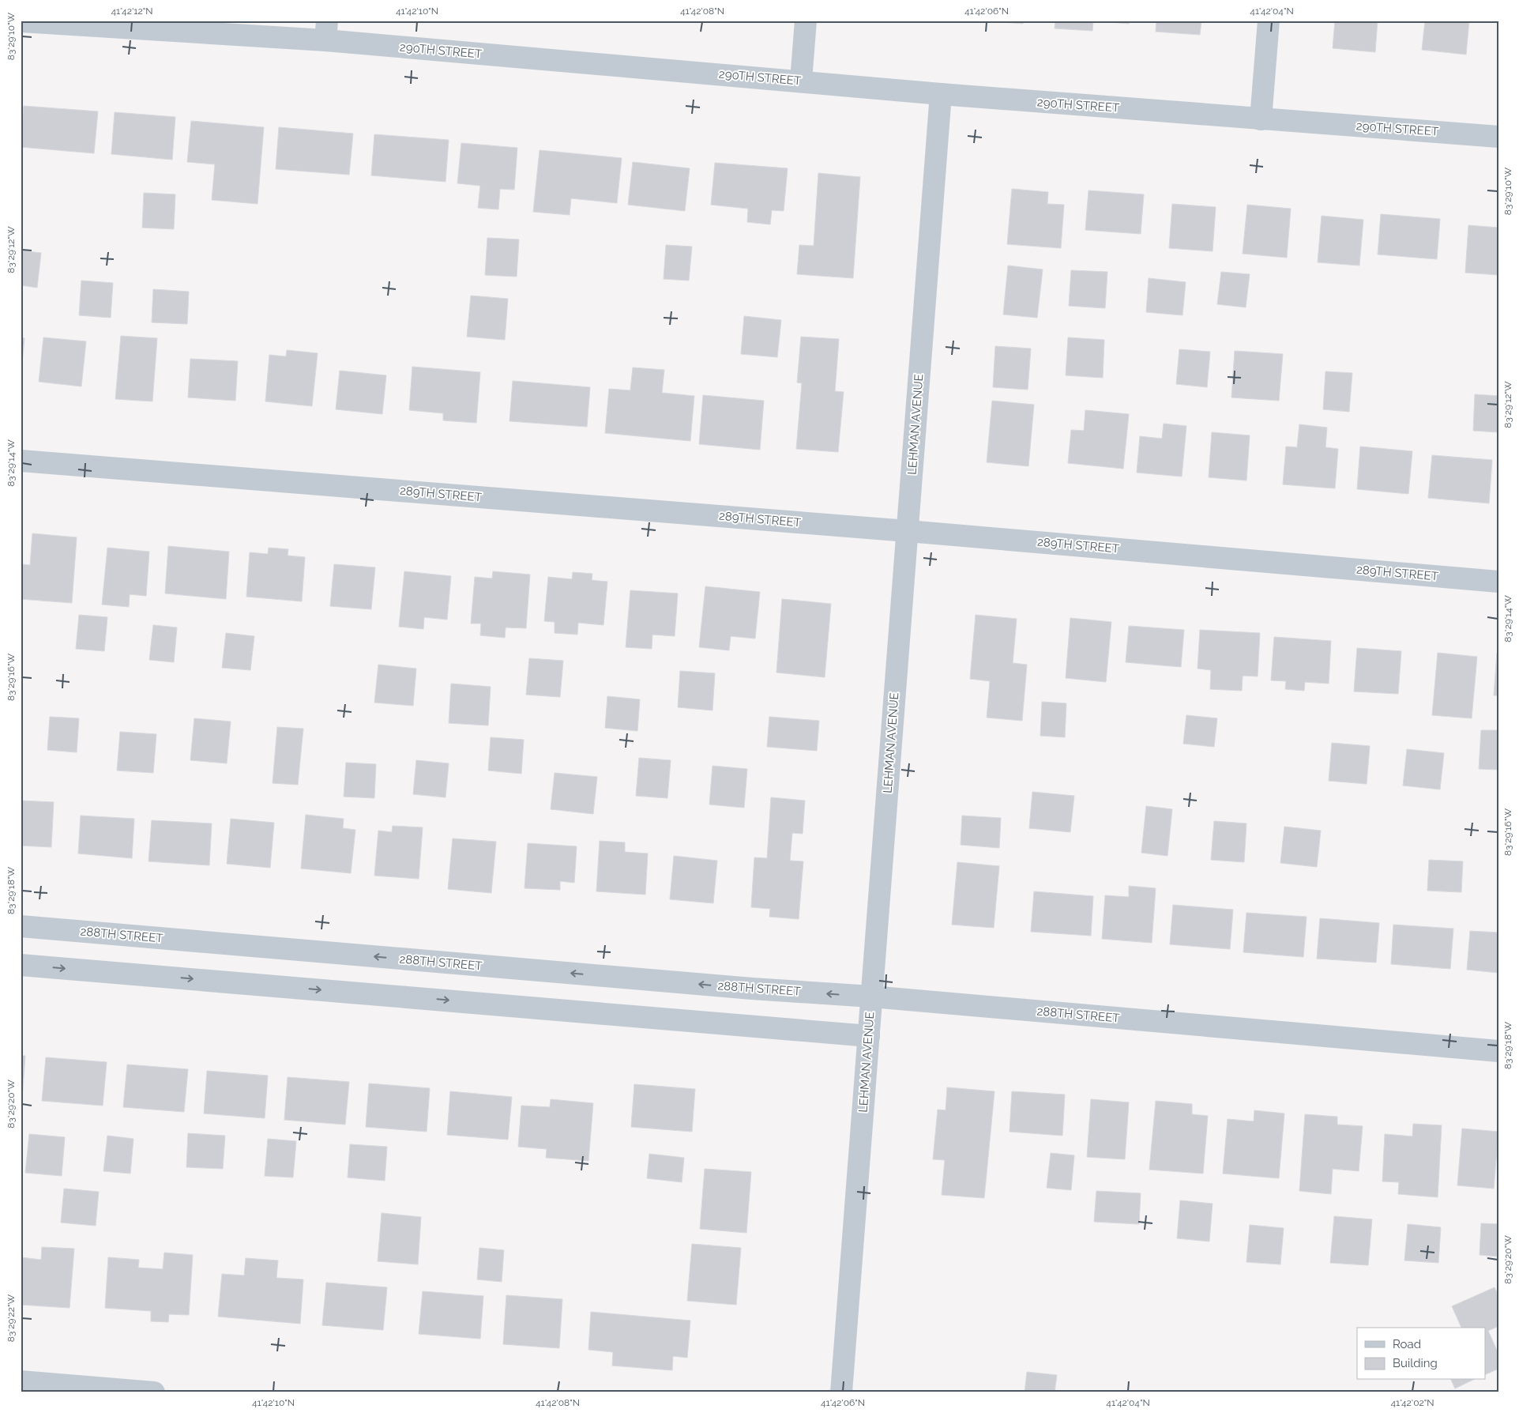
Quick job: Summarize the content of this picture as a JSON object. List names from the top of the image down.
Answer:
{
  "streets": {
    "street": [
      "290TH STREET",
      "LEHMAN AVENUE",
      "289TH STREET",
      "288TH STREET"
    ]
  },
  "crossings": [
    ["290TH STREET", "LEHMAN AVENUE"],
    ["LEHMAN AVENUE", "289TH STREET"],
    ["LEHMAN AVENUE", "288TH STREET"]
  ],
  "legend": ["Road", "Building"],
  "coordinates": [
    "41°42'12\"N",
    "41°42'10\"N",
    "41°42'08\"N",
    "41°42'06\"N",
    "41°42'04\"N",
    "83°29'10\"W",
    "83°29'12\"W",
    "83°29'14\"W",
    "83°29'16\"W",
    "83°29'18\"W",
    "83°29'20\"W",
    "83°29'22\"W",
    "41°42'02\"N"
  ]
}
